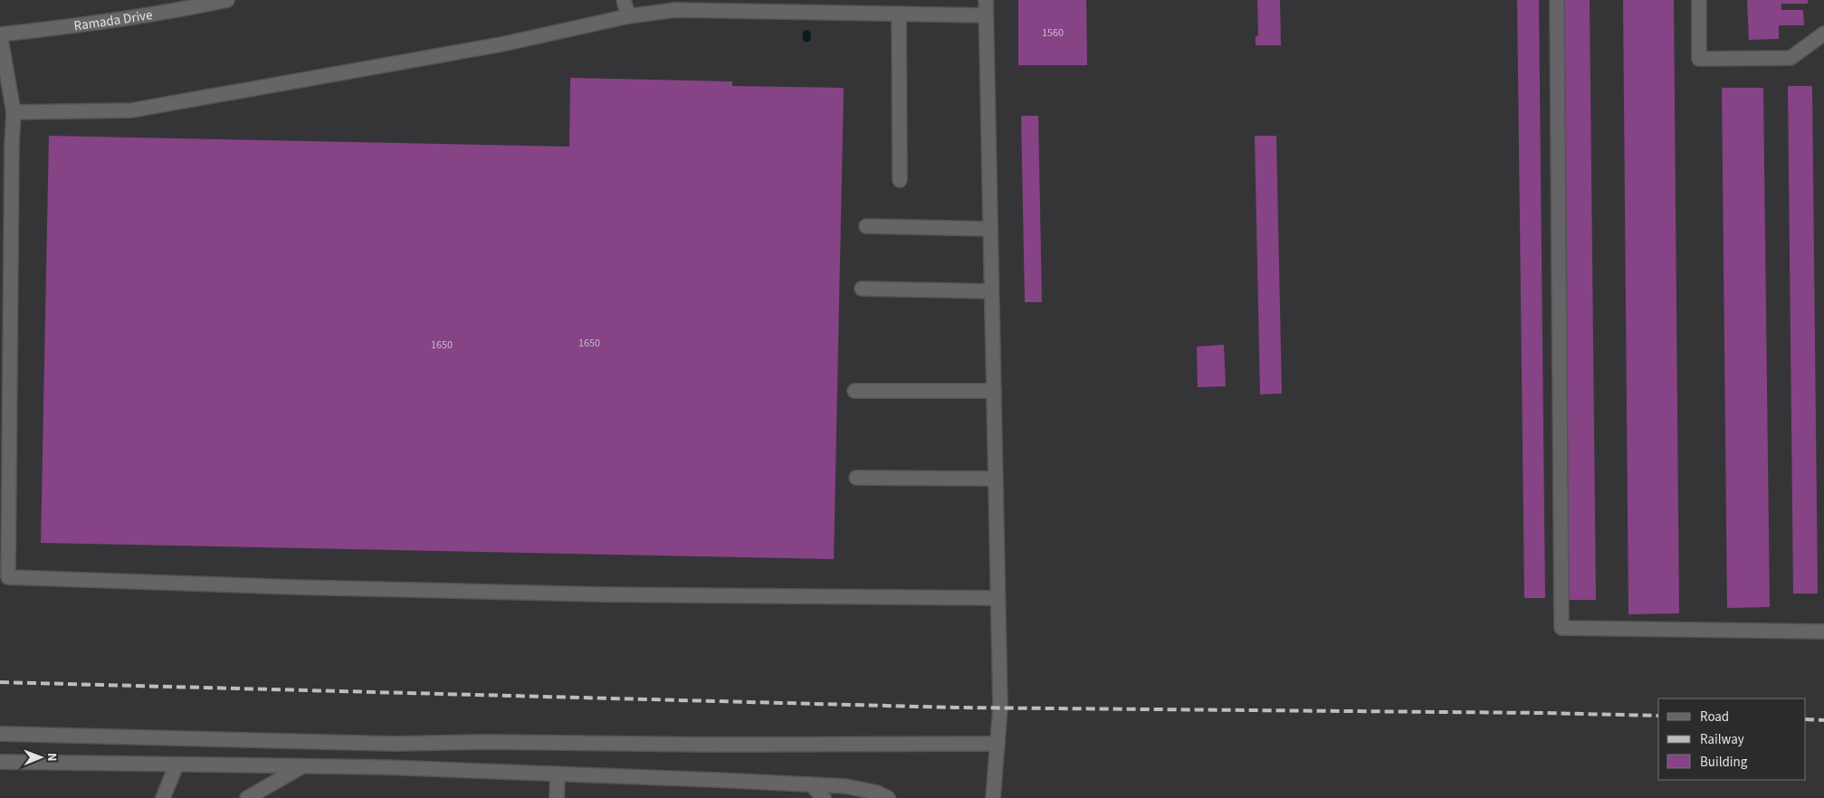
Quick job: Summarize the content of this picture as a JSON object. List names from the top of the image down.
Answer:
{
  "streets": {
    "street": ["Ramada Drive"]
  },
  "house_numbers": ["1560", "1650", "1650"],
  "legend": ["Road", "Railway", "Building"],
  "north": "right"
}
